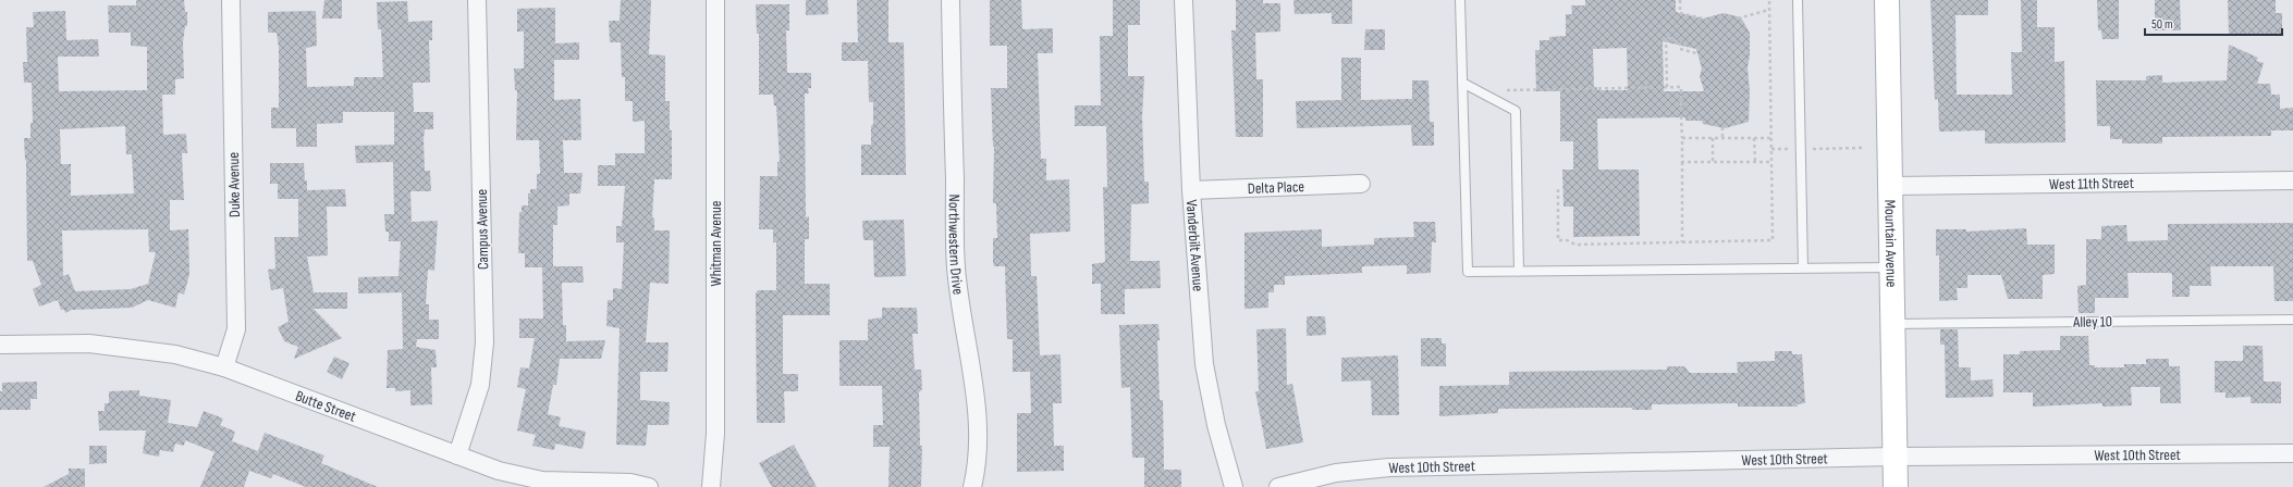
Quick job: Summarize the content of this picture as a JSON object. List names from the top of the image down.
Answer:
{
  "streets": {
    "main road": ["Mountain Avenue"],
    "street": [
      "West 11th Street",
      "Duke Avenue",
      "Delta Place",
      "Campus Avenue",
      "Whitman Avenue",
      "Northwestern Drive",
      "Vanderbilt Avenue",
      "Butte Street",
      "West 10th Street"
    ],
    "lane": ["Alley 10"]
  },
  "crossings": [
    ["West 11th Street", "Mountain Avenue"],
    ["Duke Avenue", "Butte Street"],
    ["Delta Place", "Vanderbilt Avenue"],
    ["Campus Avenue", "Butte Street"],
    ["Mountain Avenue", "Alley 10"],
    ["Mountain Avenue", "West 10th Street"]
  ],
  "scale_bar": "50 m"
}
